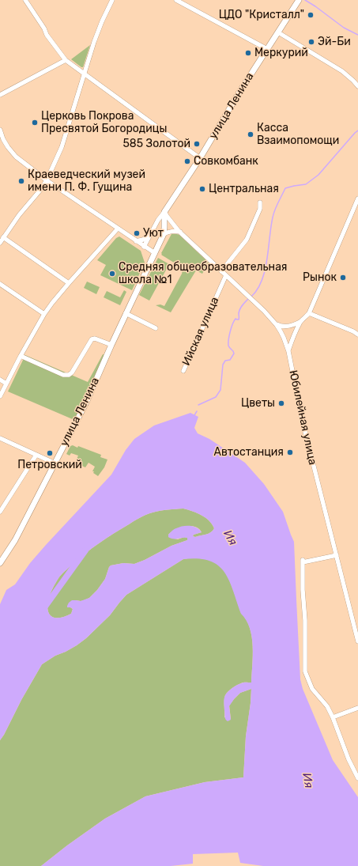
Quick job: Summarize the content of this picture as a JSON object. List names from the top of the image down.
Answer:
{
  "streets": {
    "main road": ["улица Ленина"],
    "street": ["Ийская улица", "Юбилейная улица"]
  },
  "crossings": [
    ["улица Ленина", "Юбилейная улица"],
    ["Ийская улица", "Юбилейная улица"]
  ],
  "water": ["Ия"],
  "places": [
    "ЦДО \"Кристалл\"",
    "Эй-Би",
    "Меркурий",
    "Церковь Покрова Пресвятой Богородицы",
    "Касса Взаимопомощи",
    "585 Золотой",
    "Совкомбанк",
    "Краеведческий музей имени П. Ф. Гущина",
    "Центральная",
    "Уют",
    "Средняя общеобразовательная школа №1",
    "Рынок",
    "Цветы",
    "Автостанция",
    "Петровский"
  ]
}
